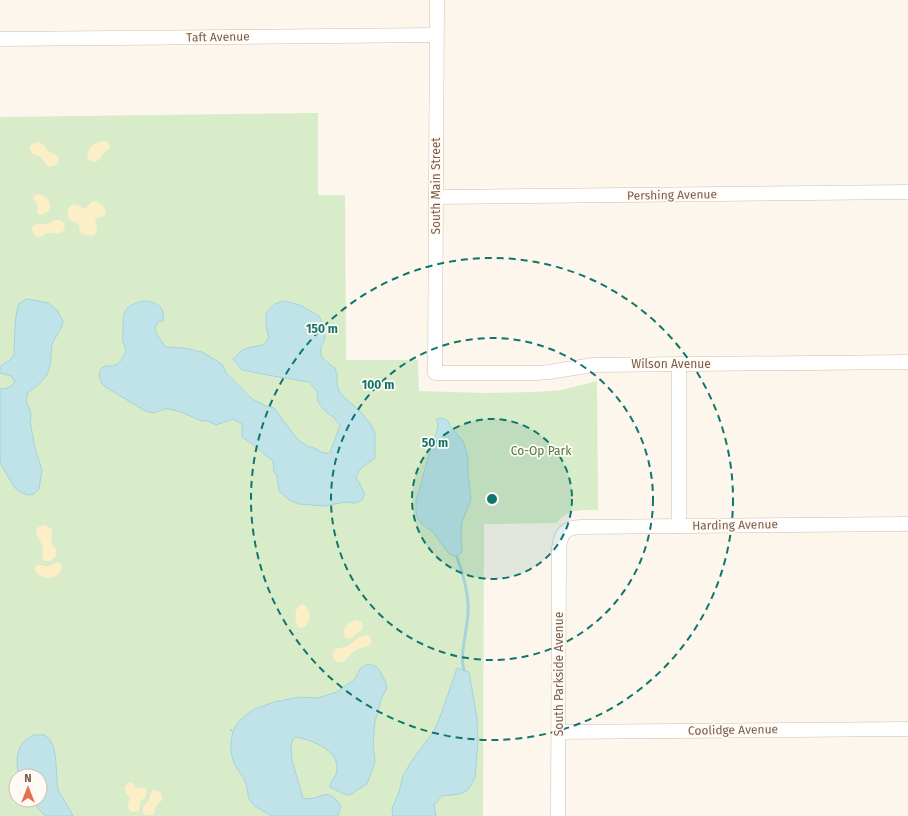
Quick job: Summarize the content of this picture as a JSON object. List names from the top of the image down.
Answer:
{
  "streets": {
    "street": [
      "Taft Avenue",
      "South Main Street",
      "Pershing Avenue",
      "Wilson Avenue",
      "Harding Avenue",
      "South Parkside Avenue",
      "Coolidge Avenue"
    ]
  },
  "crossings": [
    ["Taft Avenue", "South Main Street"],
    ["South Main Street", "Pershing Avenue"],
    ["South Main Street", "Wilson Avenue"],
    ["Harding Avenue", "South Parkside Avenue"],
    ["South Parkside Avenue", "Coolidge Avenue"]
  ],
  "parks": ["Co-Op Park"],
  "north": "top",
  "rings": ["150 m", "100 m", "50 m"]
}
